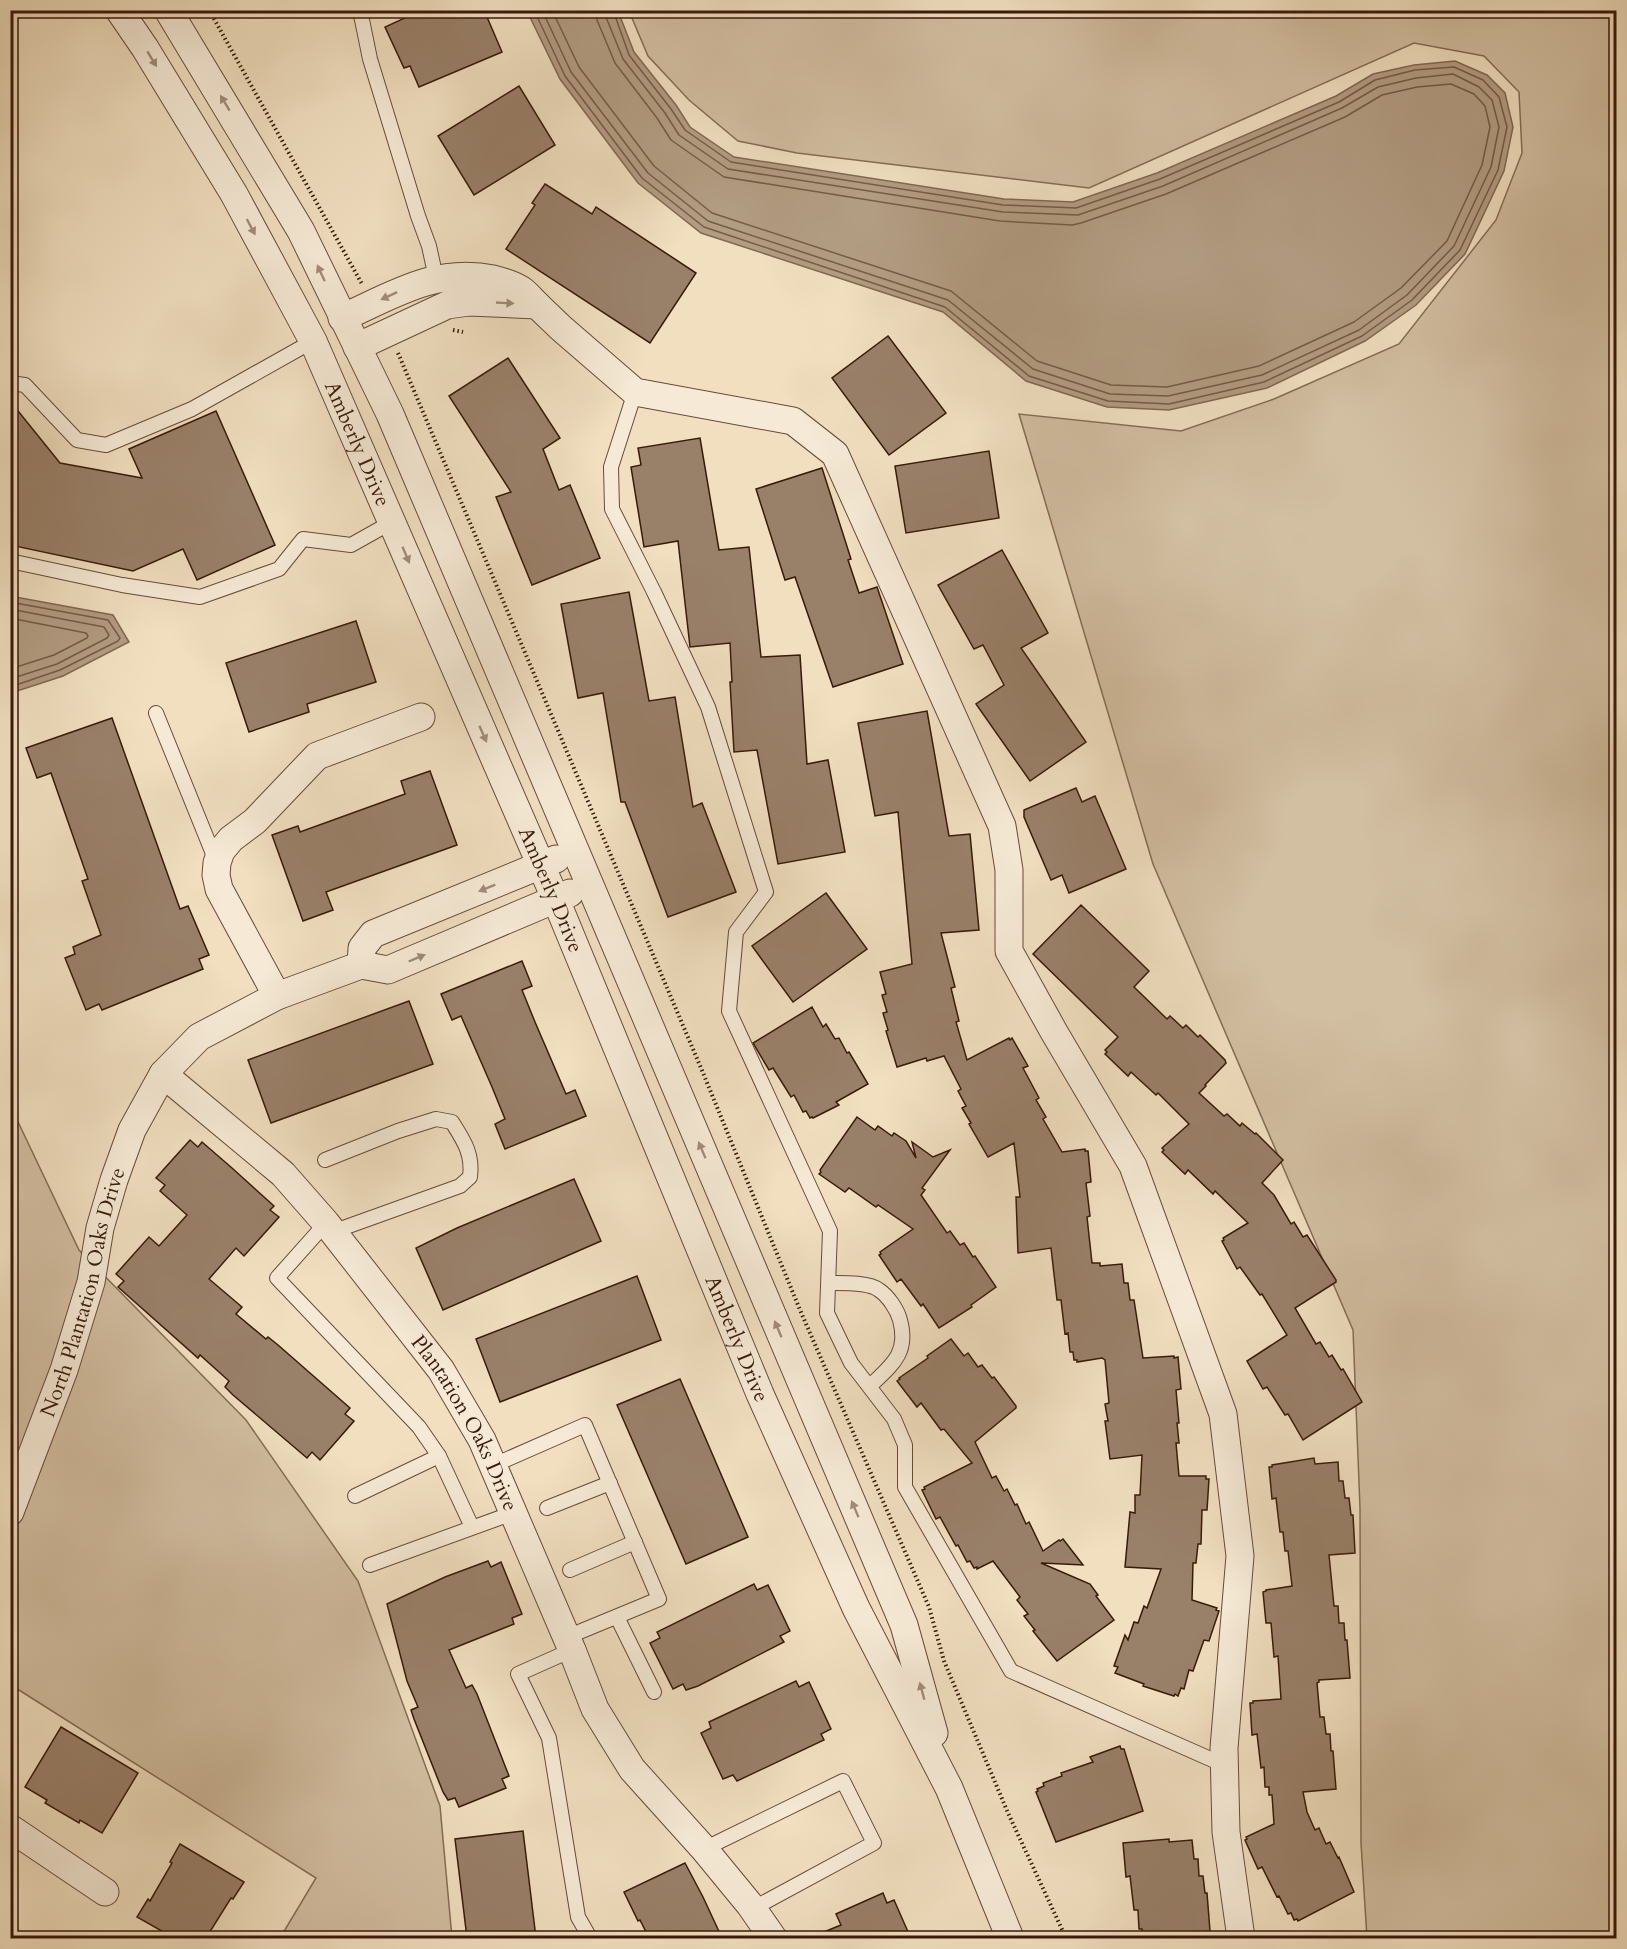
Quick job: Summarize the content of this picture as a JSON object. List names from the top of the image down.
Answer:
{
  "streets": {
    "street": ["Amberly Drive", "North Plantation Oaks Drive", "Plantation Oaks Drive"]
  },
  "crossings": [
    ["North Plantation Oaks Drive", "Plantation Oaks Drive"]
  ]
}
